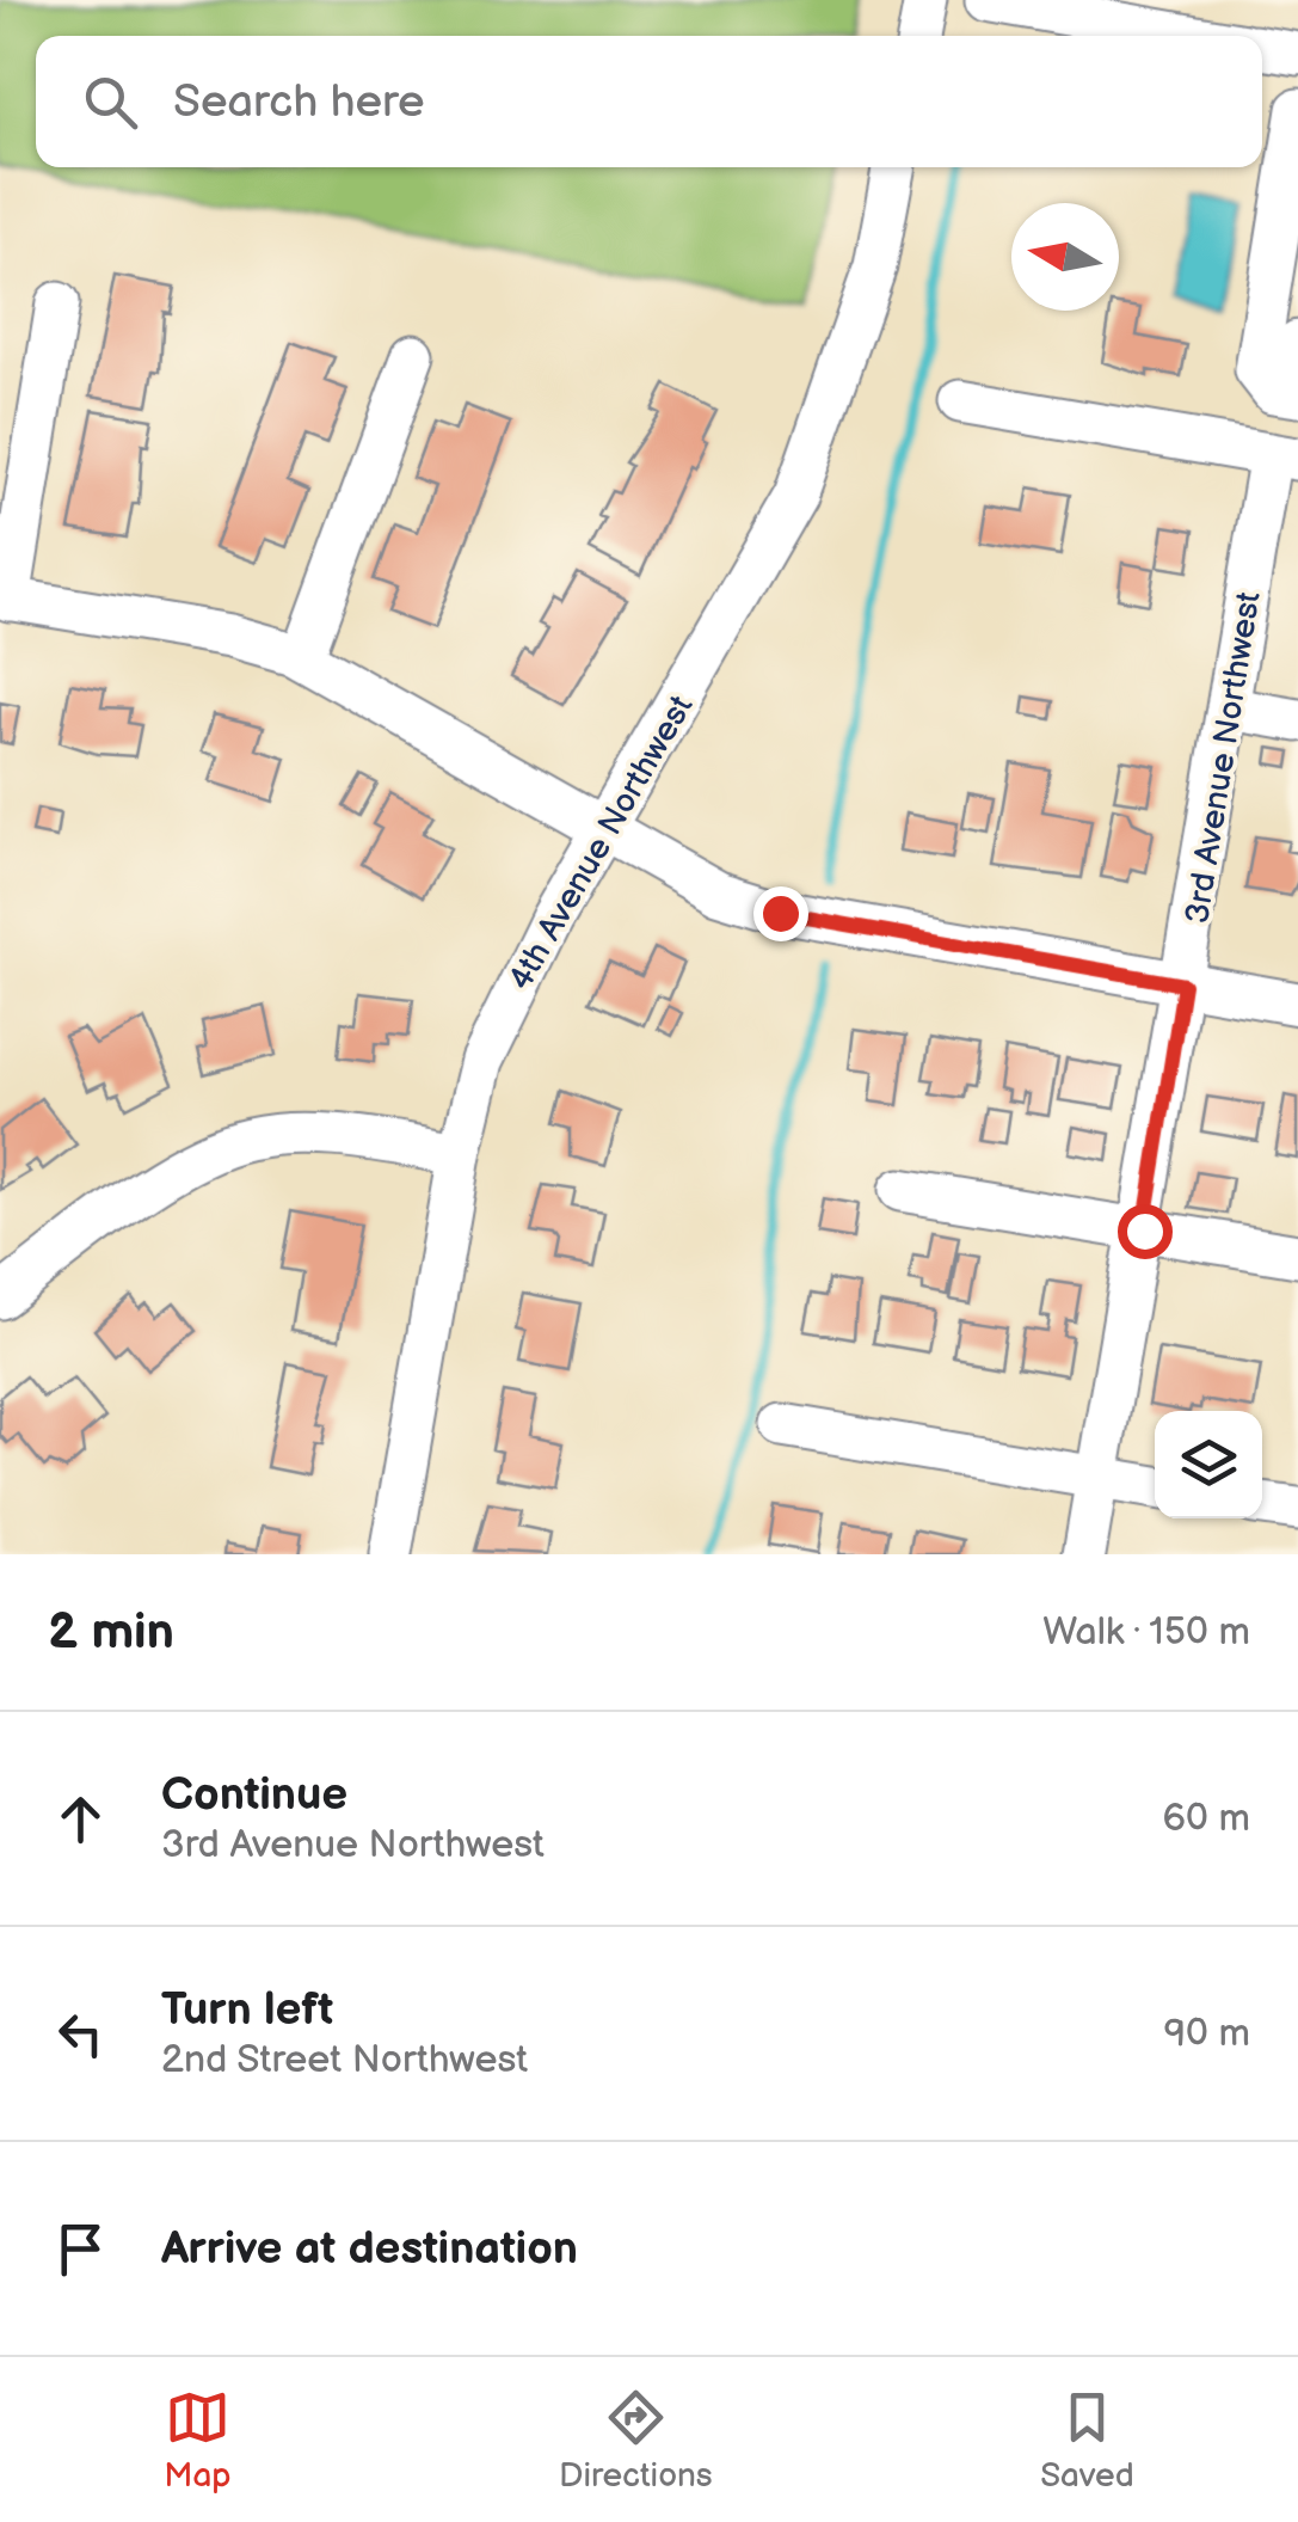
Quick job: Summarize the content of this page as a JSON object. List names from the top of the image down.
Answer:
{
  "streets": {
    "street": ["3rd Avenue Northwest", "4th Avenue Northwest"]
  },
  "north": "left",
  "page": {
    "search": "Search here",
    "heading": ["2 min", "Walk · 150 m"],
    "list": [
      ["Continue", "3rd Avenue Northwest", "60 m"],
      ["Turn left", "2nd Street Northwest", "90 m"],
      "Arrive at destination"
    ],
    "nav": ["Map", "Directions", "Saved"]
  }
}
